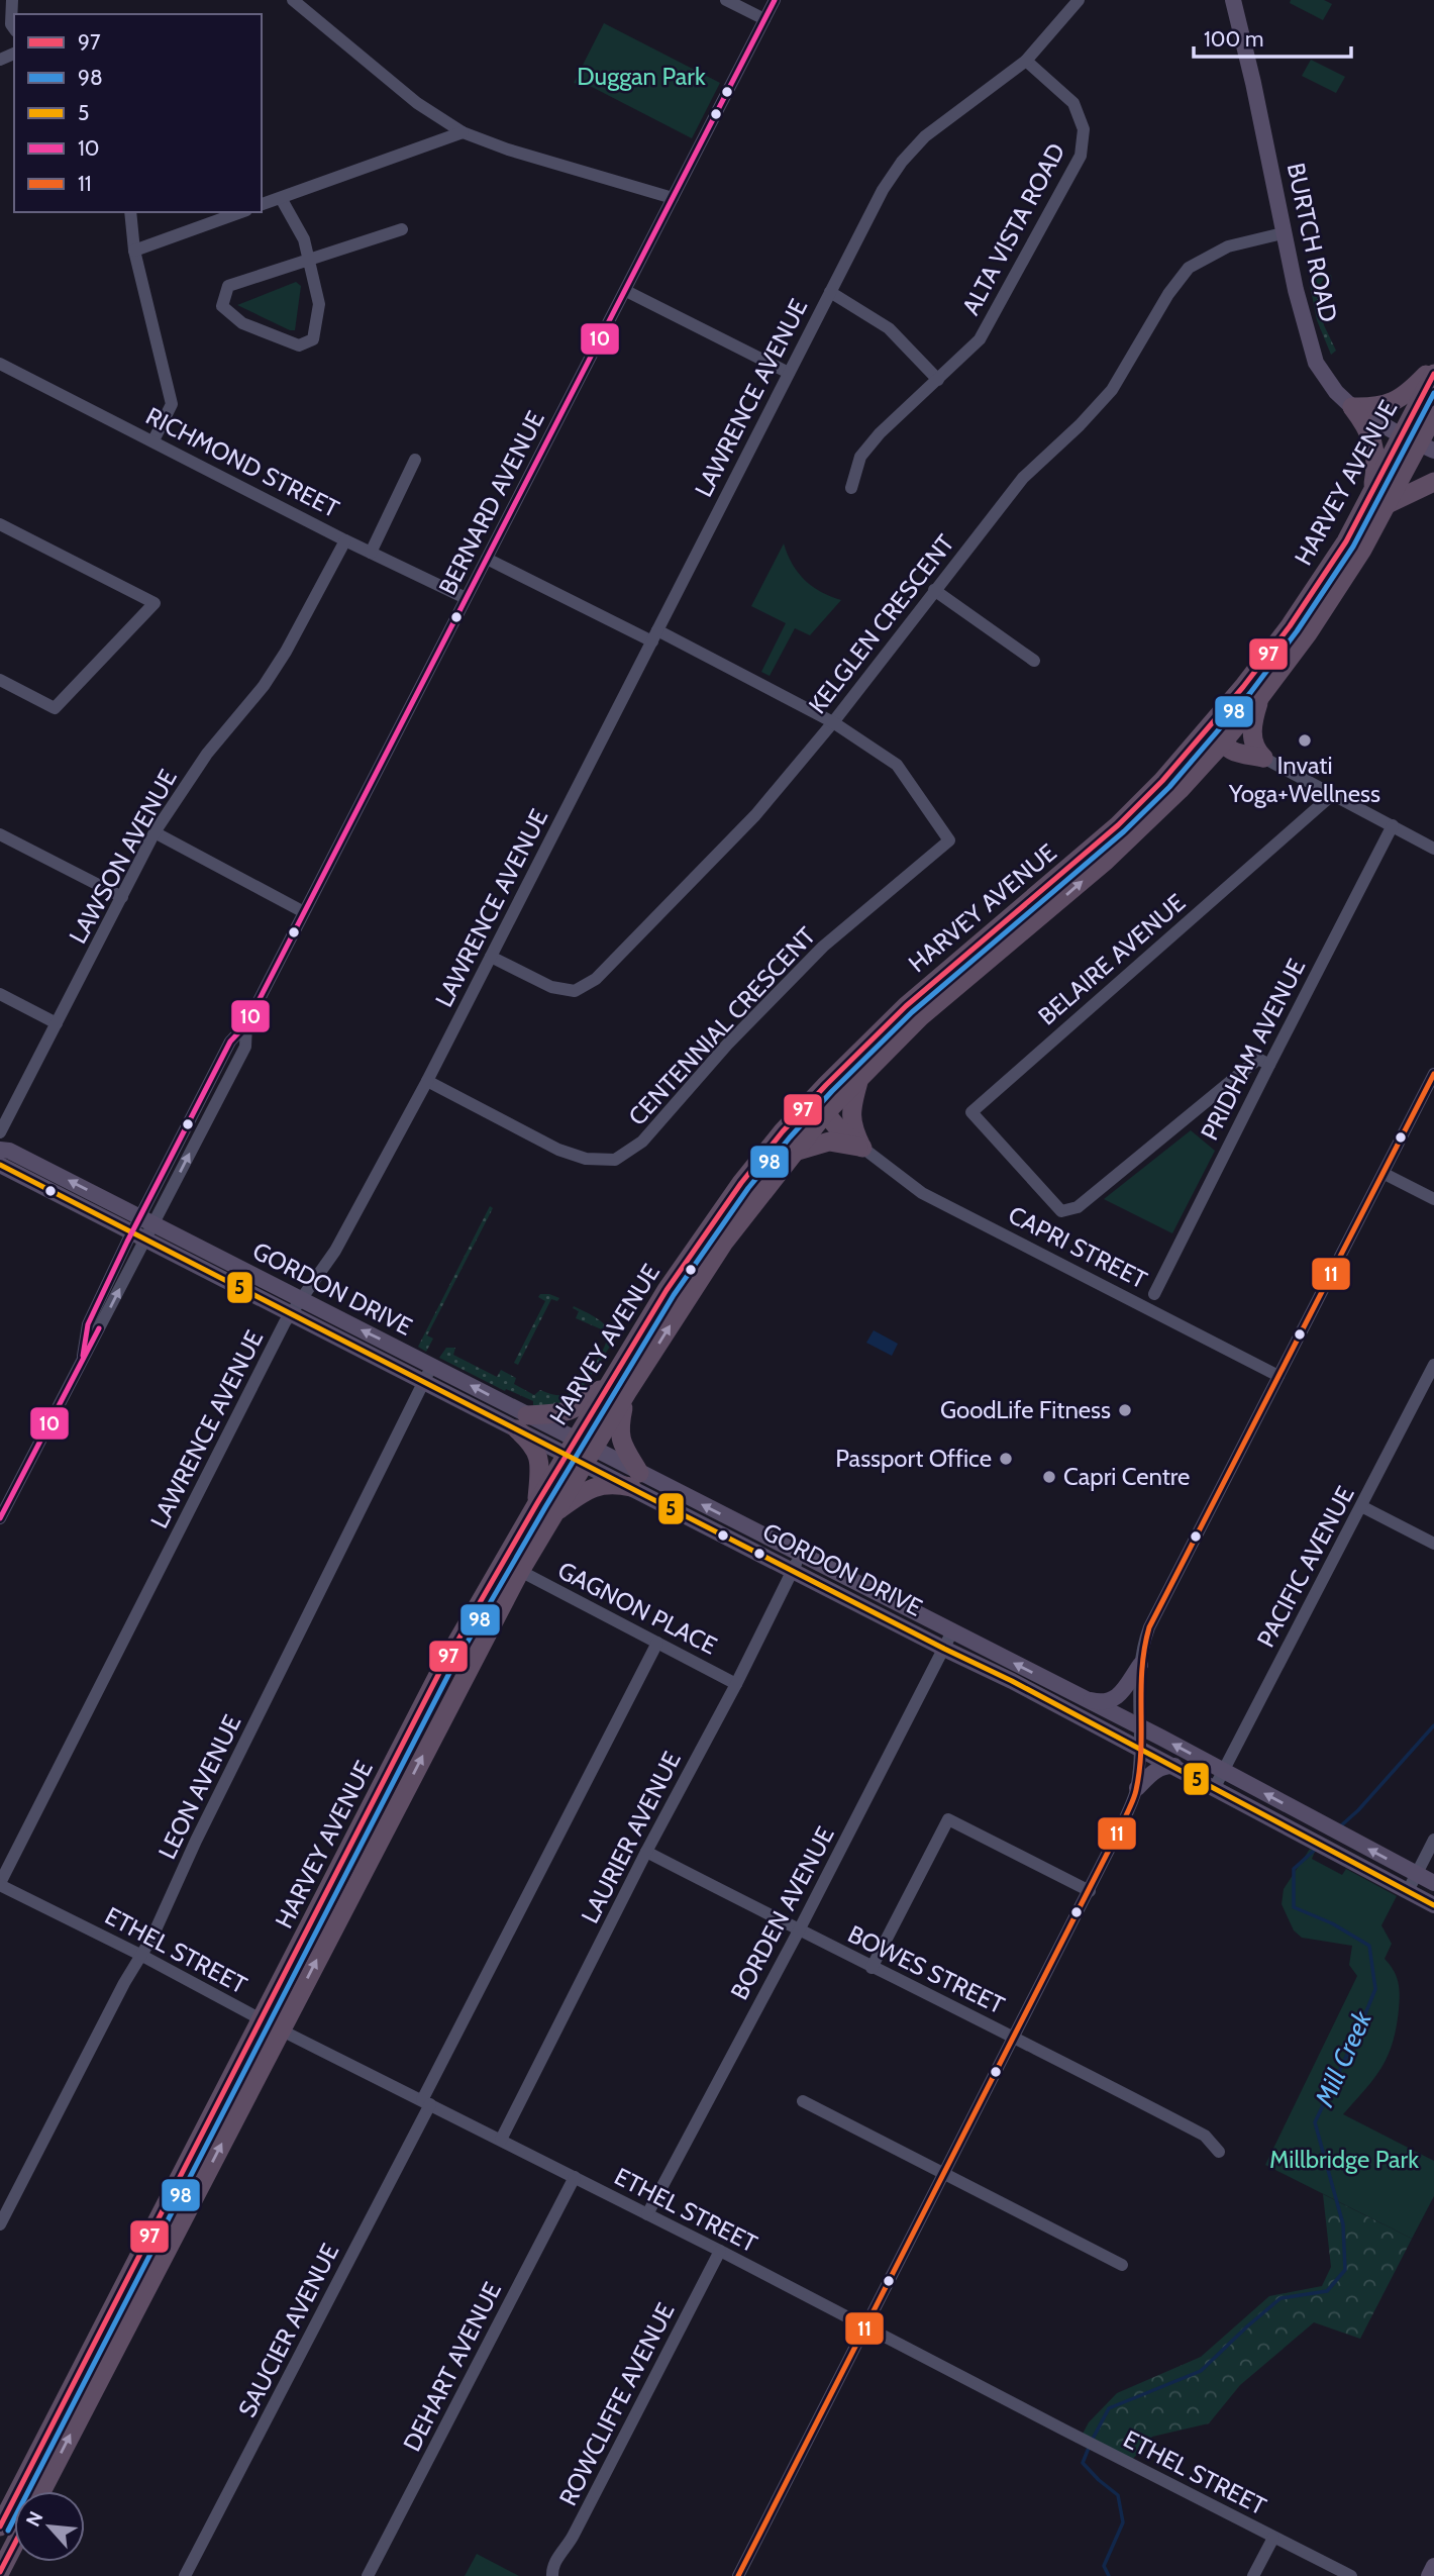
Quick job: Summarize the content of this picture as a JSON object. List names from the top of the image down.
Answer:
{
  "streets": {
    "highway": ["HARVEY AVENUE"],
    "main road": ["BURTCH ROAD", "GORDON DRIVE"],
    "street": [
      "ALTA VISTA ROAD",
      "LAWRENCE AVENUE",
      "RICHMOND STREET",
      "BERNARD AVENUE",
      "KELGLEN CRESCENT",
      "LAWSON AVENUE",
      "BELAIRE AVENUE",
      "CENTENNIAL CRESCENT",
      "PRIDHAM AVENUE",
      "CAPRI STREET",
      "PACIFIC AVENUE",
      "GAGNON PLACE",
      "LEON AVENUE",
      "LAURIER AVENUE",
      "BORDEN AVENUE",
      "ETHEL STREET",
      "BOWES STREET",
      "SAUCIER AVENUE",
      "DEHART AVENUE",
      "ROWCLIFFE AVENUE"
    ]
  },
  "crossings": [
    ["ALTA VISTA ROAD", "LAWRENCE AVENUE"],
    ["BURTCH ROAD", "HARVEY AVENUE"],
    ["BURTCH ROAD", "KELGLEN CRESCENT"],
    ["LAWRENCE AVENUE", "KELGLEN CRESCENT"],
    ["LAWRENCE AVENUE", "CENTENNIAL CRESCENT"],
    ["LAWRENCE AVENUE", "GORDON DRIVE"],
    ["LAWRENCE AVENUE", "ETHEL STREET"],
    ["RICHMOND STREET", "BERNARD AVENUE"],
    ["RICHMOND STREET", "LAWSON AVENUE"],
    ["HARVEY AVENUE", "GORDON DRIVE"],
    ["HARVEY AVENUE", "GAGNON PLACE"],
    ["HARVEY AVENUE", "ETHEL STREET"],
    ["BERNARD AVENUE", "GORDON DRIVE"],
    ["KELGLEN CRESCENT", "CENTENNIAL CRESCENT"],
    ["BELAIRE AVENUE", "PRIDHAM AVENUE"],
    ["GORDON DRIVE", "PACIFIC AVENUE"],
    ["GORDON DRIVE", "LEON AVENUE"],
    ["GORDON DRIVE", "LAURIER AVENUE"],
    ["GORDON DRIVE", "BORDEN AVENUE"],
    ["GAGNON PLACE", "LAURIER AVENUE"],
    ["GAGNON PLACE", "SAUCIER AVENUE"],
    ["LEON AVENUE", "ETHEL STREET"],
    ["LAURIER AVENUE", "ETHEL STREET"],
    ["LAURIER AVENUE", "BOWES STREET"],
    ["BORDEN AVENUE", "ETHEL STREET"],
    ["BORDEN AVENUE", "BOWES STREET"],
    ["ETHEL STREET", "SAUCIER AVENUE"],
    ["ETHEL STREET", "DEHART AVENUE"],
    ["ETHEL STREET", "ROWCLIFFE AVENUE"]
  ],
  "water": ["Mill Creek"],
  "parks": ["Duggan Park", "Millbridge Park"],
  "places": [
    "Invati Yoga+Wellness",
    "GoodLife Fitness",
    "Passport Office",
    "Capri Centre"
  ],
  "lines": [
    "transit line 10",
    "transit line 97",
    "transit line 98",
    "transit line 11",
    "transit line 5"
  ],
  "legend": [
    "97",
    "98",
    "5",
    "10",
    "11"
  ],
  "scale_bar": "100 m",
  "north": "top left"
}
